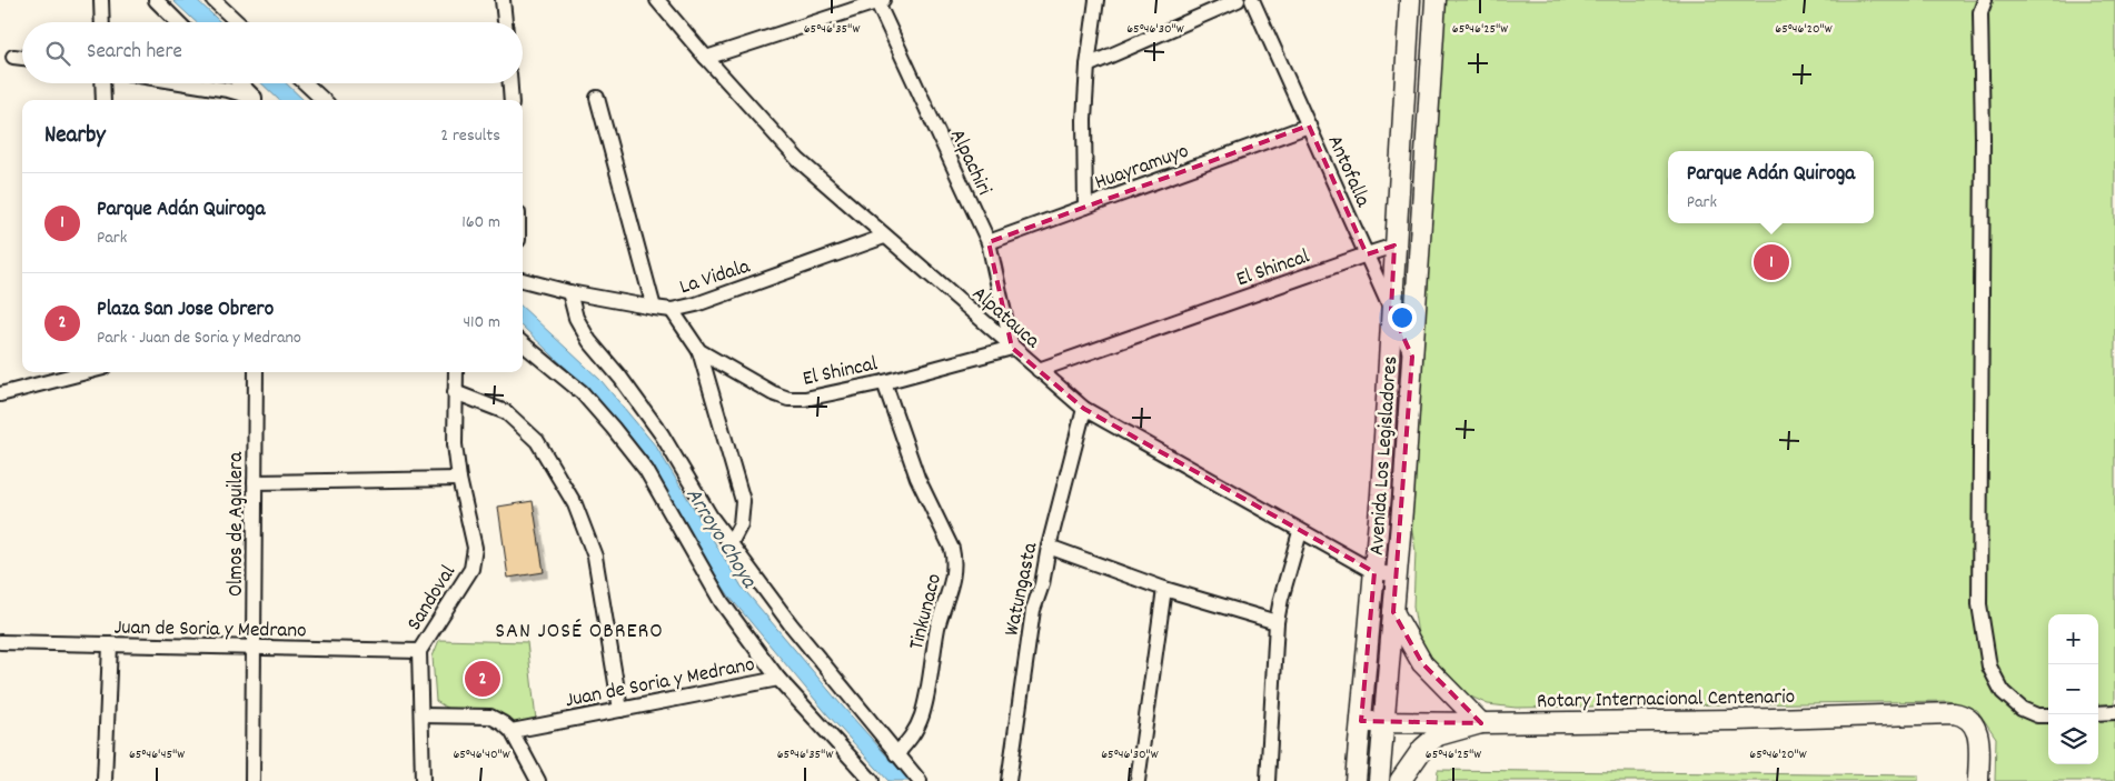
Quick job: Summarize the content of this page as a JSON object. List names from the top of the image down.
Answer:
{
  "streets": {
    "main road": ["Avenida Los Legisladores", "Rotary Internacional Centenario"],
    "street": [
      "Alpachiri",
      "Huayramuyo",
      "Antofalla",
      "El Shincal",
      "La Vidala",
      "Alpatauca",
      "Olmos de Aguilera",
      "Watungasta",
      "Sandoval",
      "Tinkunaco",
      "Juan de Soria y Medrano"
    ]
  },
  "crossings": [
    ["Alpachiri", "Huayramuyo"],
    ["Alpachiri", "El Shincal"],
    ["Alpachiri", "Alpatauca"],
    ["Huayramuyo", "Antofalla"],
    ["Antofalla", "El Shincal"],
    ["Antofalla", "Avenida Los Legisladores"],
    ["El Shincal", "La Vidala"],
    ["El Shincal", "Alpatauca"],
    ["El Shincal", "Avenida Los Legisladores"],
    ["El Shincal", "Tinkunaco"],
    ["La Vidala", "Alpatauca"],
    ["Alpatauca", "Avenida Los Legisladores"],
    ["Alpatauca", "Watungasta"],
    ["Avenida Los Legisladores", "Rotary Internacional Centenario"],
    ["Olmos de Aguilera", "Juan de Soria y Medrano"],
    ["Sandoval", "Juan de Soria y Medrano"]
  ],
  "districts": ["SAN JOSÉ OBRERO"],
  "water": ["Arroyo Choya"],
  "page": {
    "search": "Search here",
    "heading": ["Nearby", "2 results"],
    "popup": ["Parque Adán Quiroga", "Park"],
    "list": [
      {
        "mark": "1",
        "name": "Parque Adán Quiroga",
        "note": "Park",
        "value": "160 m"
      },
      {
        "mark": "2",
        "name": "Plaza San Jose Obrero",
        "note": "Park · Juan de Soria y Medrano",
        "value": "410 m"
      }
    ],
    "pins": ["1", "2"],
    "map_buttons": ["+", "−"]
  },
  "coordinates": [
    "65°46'35\"W",
    "65°46'30\"W",
    "65°46'25\"W",
    "65°46'20\"W",
    "65°46'45\"W",
    "65°46'40\"W"
  ]
}
